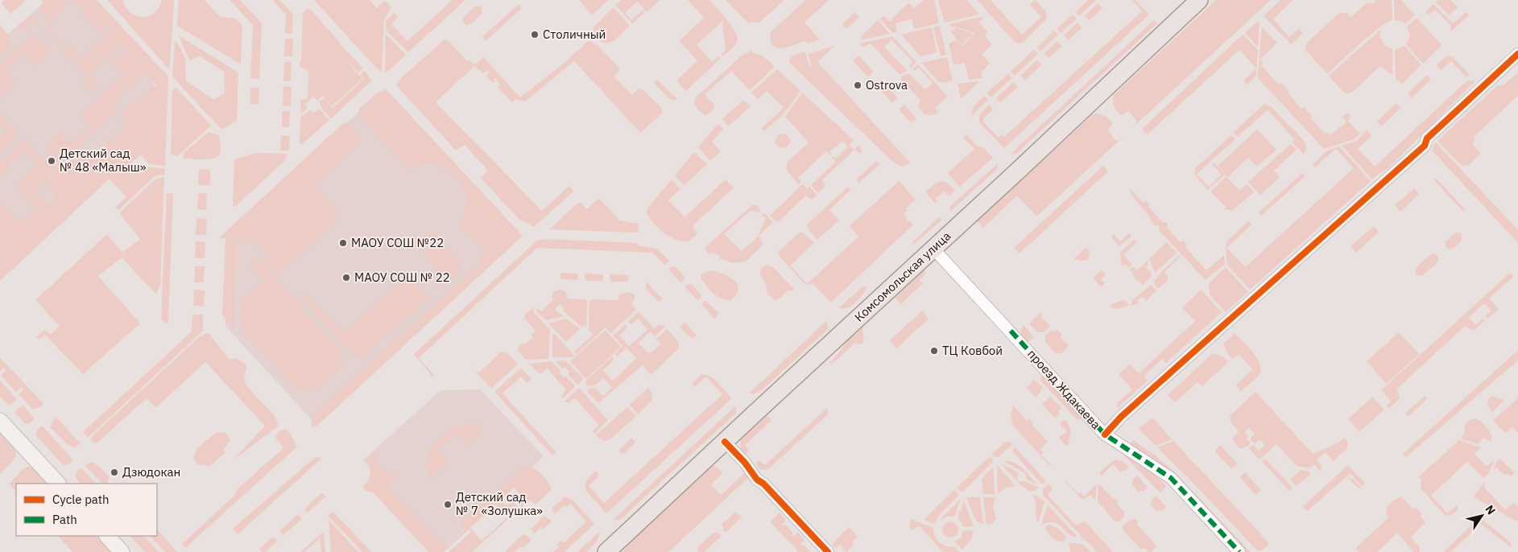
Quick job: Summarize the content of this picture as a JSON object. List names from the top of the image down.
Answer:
{
  "streets": {
    "main road": ["Комсомольская улица"],
    "street": ["проезд Ждакаева"]
  },
  "crossings": [
    ["Комсомольская улица", "проезд Ждакаева"]
  ],
  "places": [
    "Столичный",
    "Ostrova",
    "Детский сад № 48 «Малыш»",
    "МАОУ СОШ №22",
    "МАОУ СОШ № 22",
    "ТЦ Ковбой",
    "Дзюдокан",
    "Детский сад № 7 «Золушка»"
  ],
  "legend": ["Cycle path", "Path"],
  "north": "top right"
}
